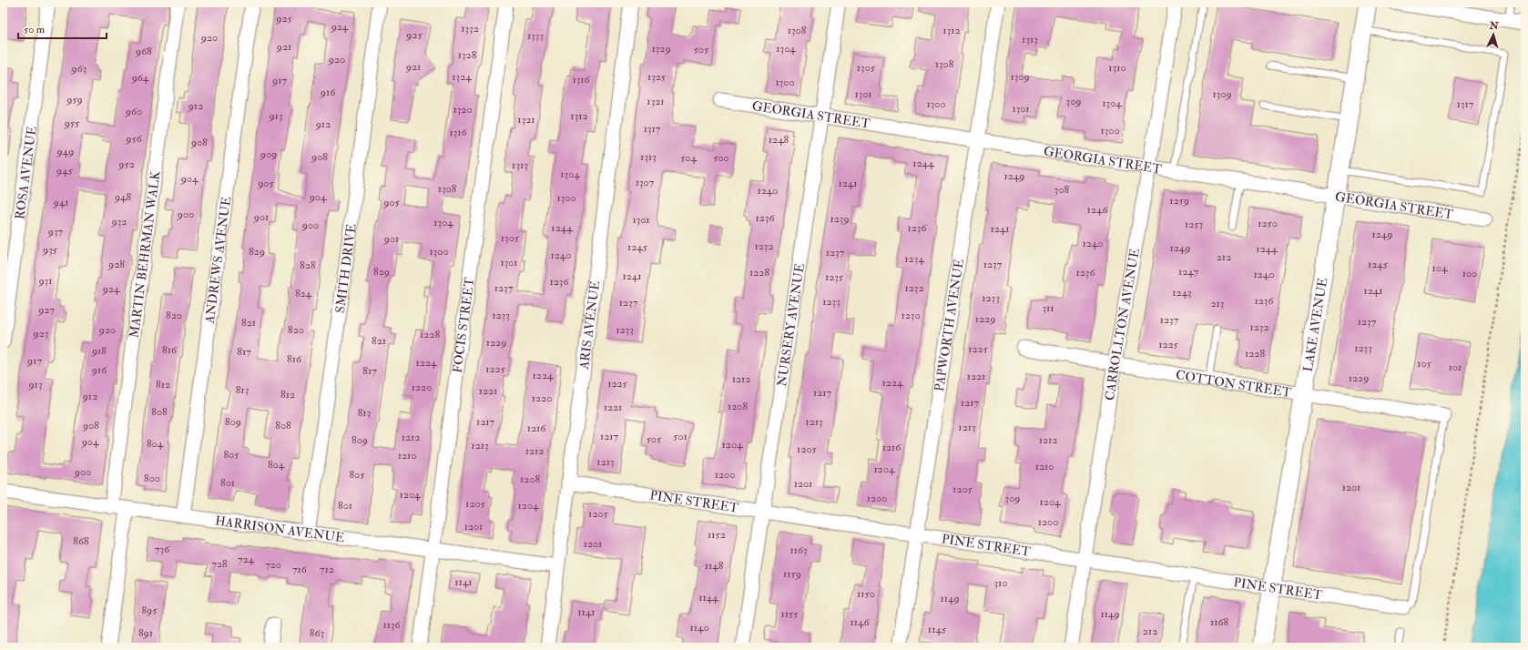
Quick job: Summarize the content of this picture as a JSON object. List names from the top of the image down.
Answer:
{
  "streets": {
    "street": [
      "GEORGIA STREET",
      "ROSA AVENUE",
      "MARTIN BEHRMAN WALK",
      "ANDREWS AVENUE",
      "SMITH DRIVE",
      "FOCIS STREET",
      "ARIS AVENUE",
      "NURSERY AVENUE",
      "PAPWORTH AVENUE",
      "CARROLLTON AVENUE",
      "LAKE AVENUE",
      "COTTON STREET",
      "PINE STREET",
      "HARRISON AVENUE"
    ]
  },
  "crossings": [
    ["GEORGIA STREET", "NURSERY AVENUE"],
    ["GEORGIA STREET", "PAPWORTH AVENUE"],
    ["GEORGIA STREET", "CARROLLTON AVENUE"],
    ["GEORGIA STREET", "LAKE AVENUE"],
    ["MARTIN BEHRMAN WALK", "HARRISON AVENUE"],
    ["ANDREWS AVENUE", "HARRISON AVENUE"],
    ["SMITH DRIVE", "HARRISON AVENUE"],
    ["FOCIS STREET", "HARRISON AVENUE"],
    ["ARIS AVENUE", "PINE STREET"],
    ["ARIS AVENUE", "HARRISON AVENUE"],
    ["NURSERY AVENUE", "PINE STREET"],
    ["PAPWORTH AVENUE", "PINE STREET"],
    ["CARROLLTON AVENUE", "COTTON STREET"],
    ["CARROLLTON AVENUE", "PINE STREET"],
    ["LAKE AVENUE", "COTTON STREET"],
    ["LAKE AVENUE", "PINE STREET"]
  ],
  "house_numbers": [
    "925",
    "924",
    "1332",
    "1308",
    "1312",
    "925",
    "1333",
    "920",
    "1313",
    "921",
    "1329",
    "1304",
    "505",
    "968",
    "1328",
    "920",
    "1308",
    "921",
    "1305",
    "1310",
    "963",
    "1324",
    "1325",
    "1309",
    "964",
    "1316",
    "917",
    "1300",
    "916",
    "1301",
    "1309",
    "959",
    "1321",
    "309",
    "1304",
    "1300",
    "1317",
    "912",
    "1301",
    "1320",
    "960",
    "913",
    "1312",
    "1321",
    "955",
    "912",
    "1317",
    "1300",
    "1316",
    "956",
    "1248",
    "908",
    "949",
    "909",
    "908",
    "1313",
    "504",
    "500",
    "1244",
    "952",
    "1313",
    "945",
    "1304",
    "1249",
    "904",
    "1307",
    "905",
    "1241",
    "1308",
    "308",
    "1240",
    "948",
    "904",
    "1300",
    "1259",
    "941",
    "905",
    "1246",
    "900",
    "901",
    "1236",
    "1239",
    "1301",
    "932",
    "1304",
    "1250",
    "1253",
    "900",
    "1244",
    "1236",
    "1241",
    "937",
    "1249",
    "1305",
    "901",
    "1240",
    "1232",
    "1245",
    "1249",
    "1244",
    "935",
    "829",
    "1300",
    "1237",
    "1240",
    "212",
    "1234",
    "1301",
    "928",
    "1237",
    "1245",
    "828",
    "104",
    "829",
    "1247",
    "1228",
    "1236",
    "100",
    "1240",
    "1241",
    "1235",
    "931",
    "1236",
    "1237",
    "1232",
    "924",
    "1241",
    "1243",
    "824",
    "1233",
    "1236",
    "1233",
    "1237",
    "213",
    "311",
    "927",
    "820",
    "1233",
    "1230",
    "1229",
    "1237",
    "1237",
    "821",
    "1232",
    "920",
    "820",
    "1233",
    "923",
    "1228",
    "821",
    "1229",
    "1225",
    "1233",
    "1225",
    "816",
    "918",
    "817",
    "1228",
    "816",
    "917",
    "1224",
    "105",
    "101",
    "1225",
    "916",
    "817",
    "1224",
    "1221",
    "1229",
    "1212",
    "1224",
    "1225",
    "913",
    "812",
    "1220",
    "813",
    "1221",
    "1217",
    "812",
    "912",
    "1220",
    "1217",
    "1208",
    "1221",
    "808",
    "813",
    "809",
    "1217",
    "1213",
    "908",
    "808",
    "1213",
    "1216",
    "1217",
    "501",
    "1212",
    "505",
    "809",
    "1212",
    "904",
    "804",
    "1204",
    "1213",
    "1216",
    "1205",
    "1212",
    "805",
    "1210",
    "1213",
    "804",
    "1210",
    "1204",
    "900",
    "805",
    "1200",
    "800",
    "1208",
    "801",
    "1201",
    "1201",
    "1205",
    "1204",
    "1200",
    "309",
    "1204",
    "1205",
    "801",
    "1204",
    "1205",
    "1200",
    "1201",
    "1152",
    "868",
    "1201",
    "736",
    "1163",
    "724",
    "728",
    "720",
    "1148",
    "716",
    "712",
    "1159",
    "1141",
    "310",
    "1150",
    "1144",
    "1149",
    "895",
    "1141",
    "1155",
    "1149",
    "1146",
    "1168",
    "1136",
    "1140",
    "1145",
    "212",
    "891",
    "863"
  ],
  "scale_bar": "50 m",
  "north": "top"
}
